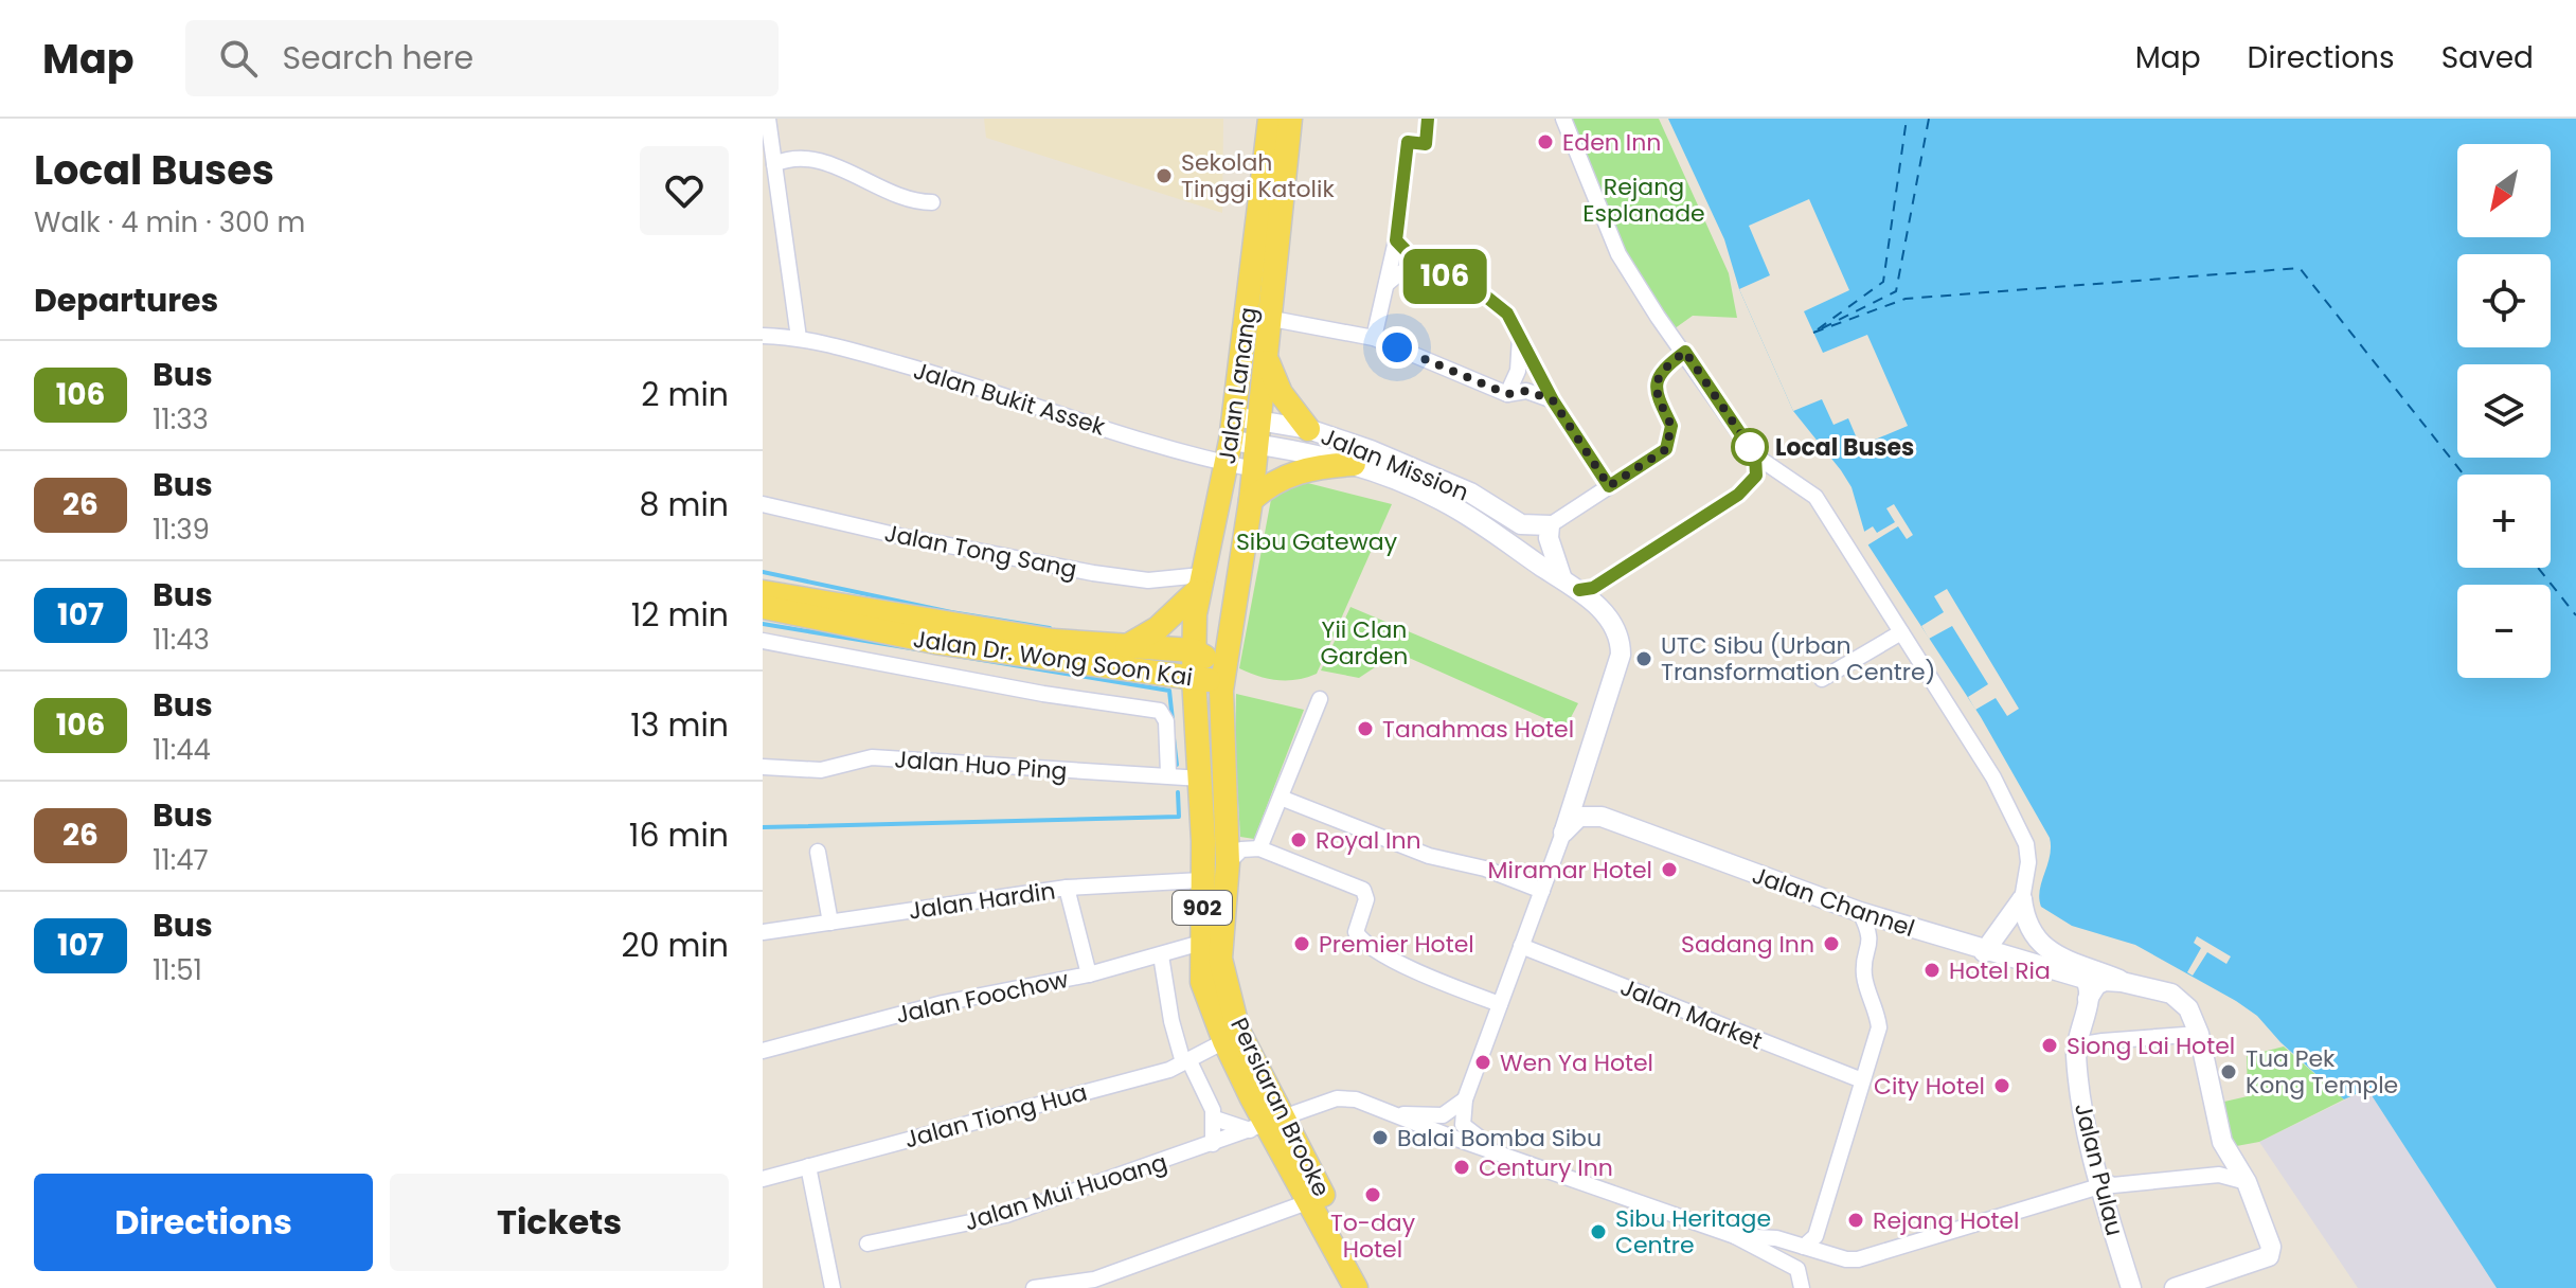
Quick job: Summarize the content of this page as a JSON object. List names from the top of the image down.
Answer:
{
  "streets": {
    "main road": [
      "Jalan Lanang",
      "Jalan Dr. Wong Soon Kai",
      "902",
      "Persiaran Brooke"
    ],
    "street": [
      "Jalan Bukit Assek",
      "Jalan Mission",
      "Jalan Tong Sang",
      "Jalan Huo Ping",
      "Jalan Hardin",
      "Jalan Channel",
      "Jalan Foochow",
      "Jalan Market",
      "Jalan Tiong Hua",
      "Jalan Pulau",
      "Jalan Mui Huoang"
    ]
  },
  "crossings": [
    ["Jalan Lanang", "Jalan Bukit Assek"],
    ["Jalan Lanang", "Jalan Mission"],
    ["Jalan Lanang", "Jalan Tong Sang"],
    ["Jalan Lanang", "Jalan Dr. Wong Soon Kai"],
    ["Jalan Lanang", "Persiaran Brooke"],
    ["Jalan Bukit Assek", "Jalan Mission"],
    ["Jalan Dr. Wong Soon Kai", "Persiaran Brooke"],
    ["Jalan Huo Ping", "Persiaran Brooke"],
    ["Jalan Hardin", "Persiaran Brooke"],
    ["Jalan Channel", "Jalan Pulau"],
    ["Jalan Foochow", "Persiaran Brooke"],
    ["Persiaran Brooke", "Jalan Tiong Hua"],
    ["Persiaran Brooke", "Jalan Mui Huoang"]
  ],
  "parks": ["Rejang Esplanade", "Sibu Gateway", "Yii Clan Garden"],
  "places": [
    "Eden Inn",
    "Sekolah Tinggi Katolik",
    "Local Buses",
    "UTC Sibu (Urban Transformation Centre)",
    "Tanahmas Hotel",
    "Royal Inn",
    "Miramar Hotel",
    "Premier Hotel",
    "Sadang Inn",
    "Hotel Ria",
    "Siong Lai Hotel",
    "Wen Ya Hotel",
    "Tua Pek Kong Temple",
    "City Hotel",
    "Balai Bomba Sibu",
    "Century Inn",
    "To-day Hotel",
    "Rejang Hotel",
    "Sibu Heritage Centre"
  ],
  "lines": ["bus line 106"],
  "north": "bottom left",
  "page": {
    "header": "Map",
    "search": "Search here",
    "nav": ["Map", "Directions", "Saved"],
    "heading": [
      ["Local Buses", "Walk · 4 min · 300 m"],
      "Departures"
    ],
    "on_map": "106",
    "map_buttons": ["+", "−"],
    "list": [
      {
        "mark": "106",
        "name": "Bus",
        "note": "11:33",
        "value": "2 min"
      },
      {
        "mark": "26",
        "name": "Bus",
        "note": "11:39",
        "value": "8 min"
      },
      {
        "mark": "107",
        "name": "Bus",
        "note": "11:43",
        "value": "12 min"
      },
      {
        "mark": "106",
        "name": "Bus",
        "note": "11:44",
        "value": "13 min"
      },
      {
        "mark": "26",
        "name": "Bus",
        "note": "11:47",
        "value": "16 min"
      },
      {
        "mark": "107",
        "name": "Bus",
        "note": "11:51",
        "value": "20 min"
      }
    ],
    "buttons": ["Directions", "Tickets"]
  }
}
